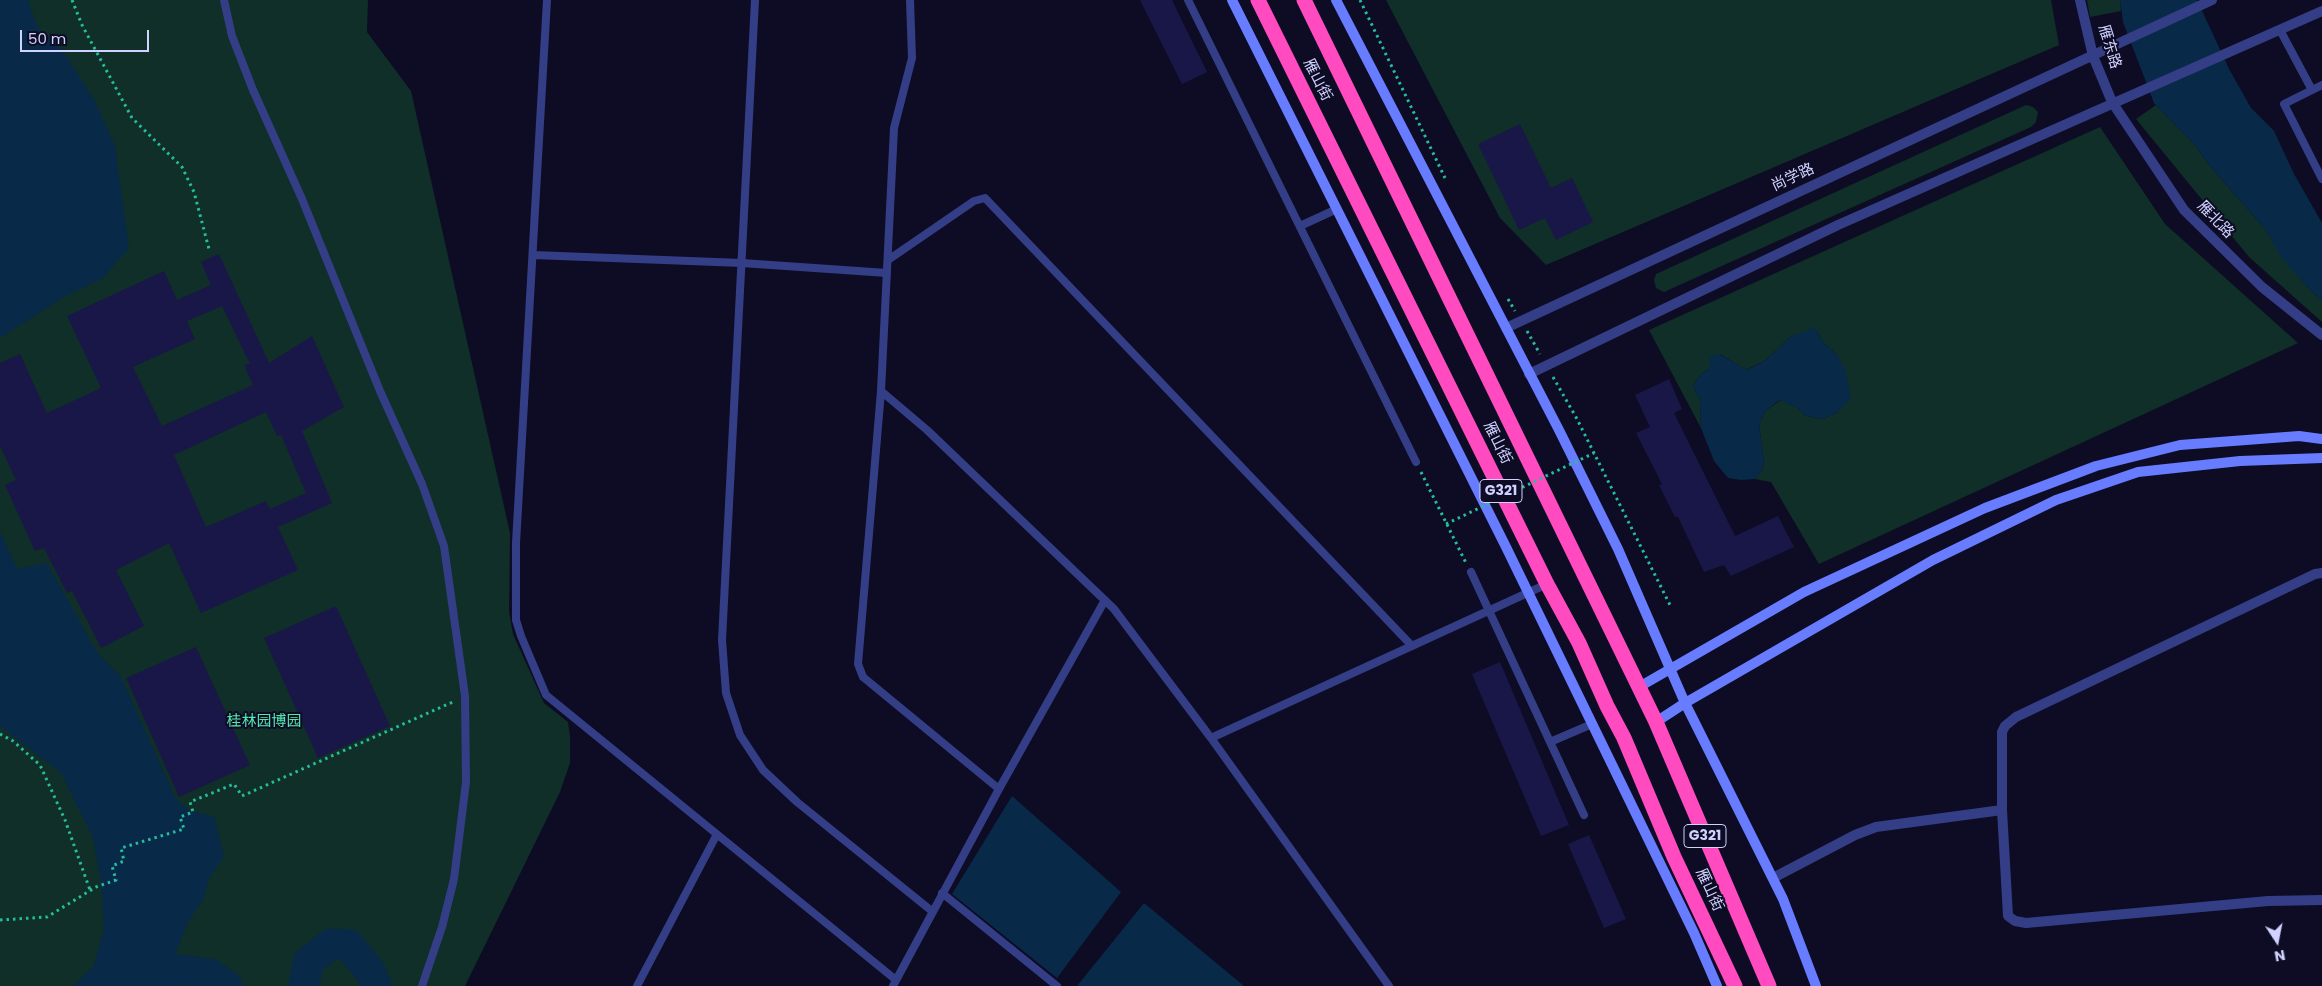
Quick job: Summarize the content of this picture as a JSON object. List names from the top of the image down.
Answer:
{
  "streets": {
    "highway": ["雁山街", "G321"],
    "street": ["雁东路", "尚学路", "雁北路"]
  },
  "crossings": [
    ["雁东路", "尚学路"],
    ["雁东路", "雁北路"]
  ],
  "parks": ["桂林园博园"],
  "scale_bar": "50 m",
  "north": "bottom"
}
